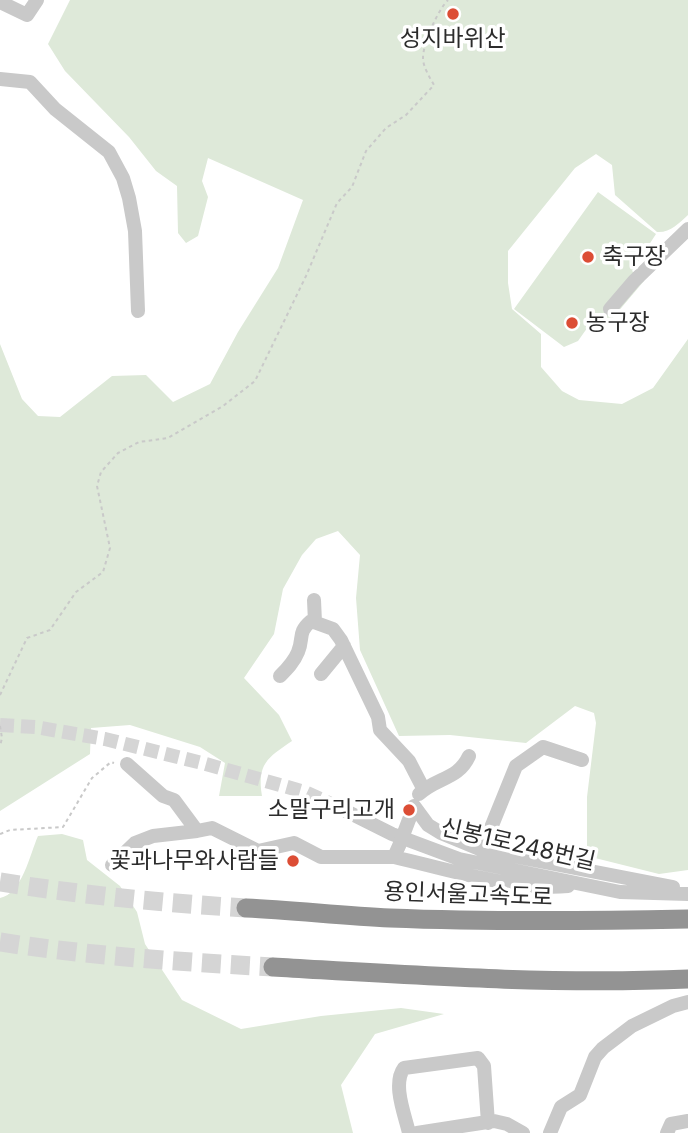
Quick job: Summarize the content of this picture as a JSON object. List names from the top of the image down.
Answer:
{
  "streets": {
    "highway": ["용인서울고속도로"],
    "street": ["신봉1로248번길"]
  },
  "places": [
    "성지바위산",
    "축구장",
    "농구장",
    "소말구리고개",
    "꽃과나무와사람들"
  ]
}
